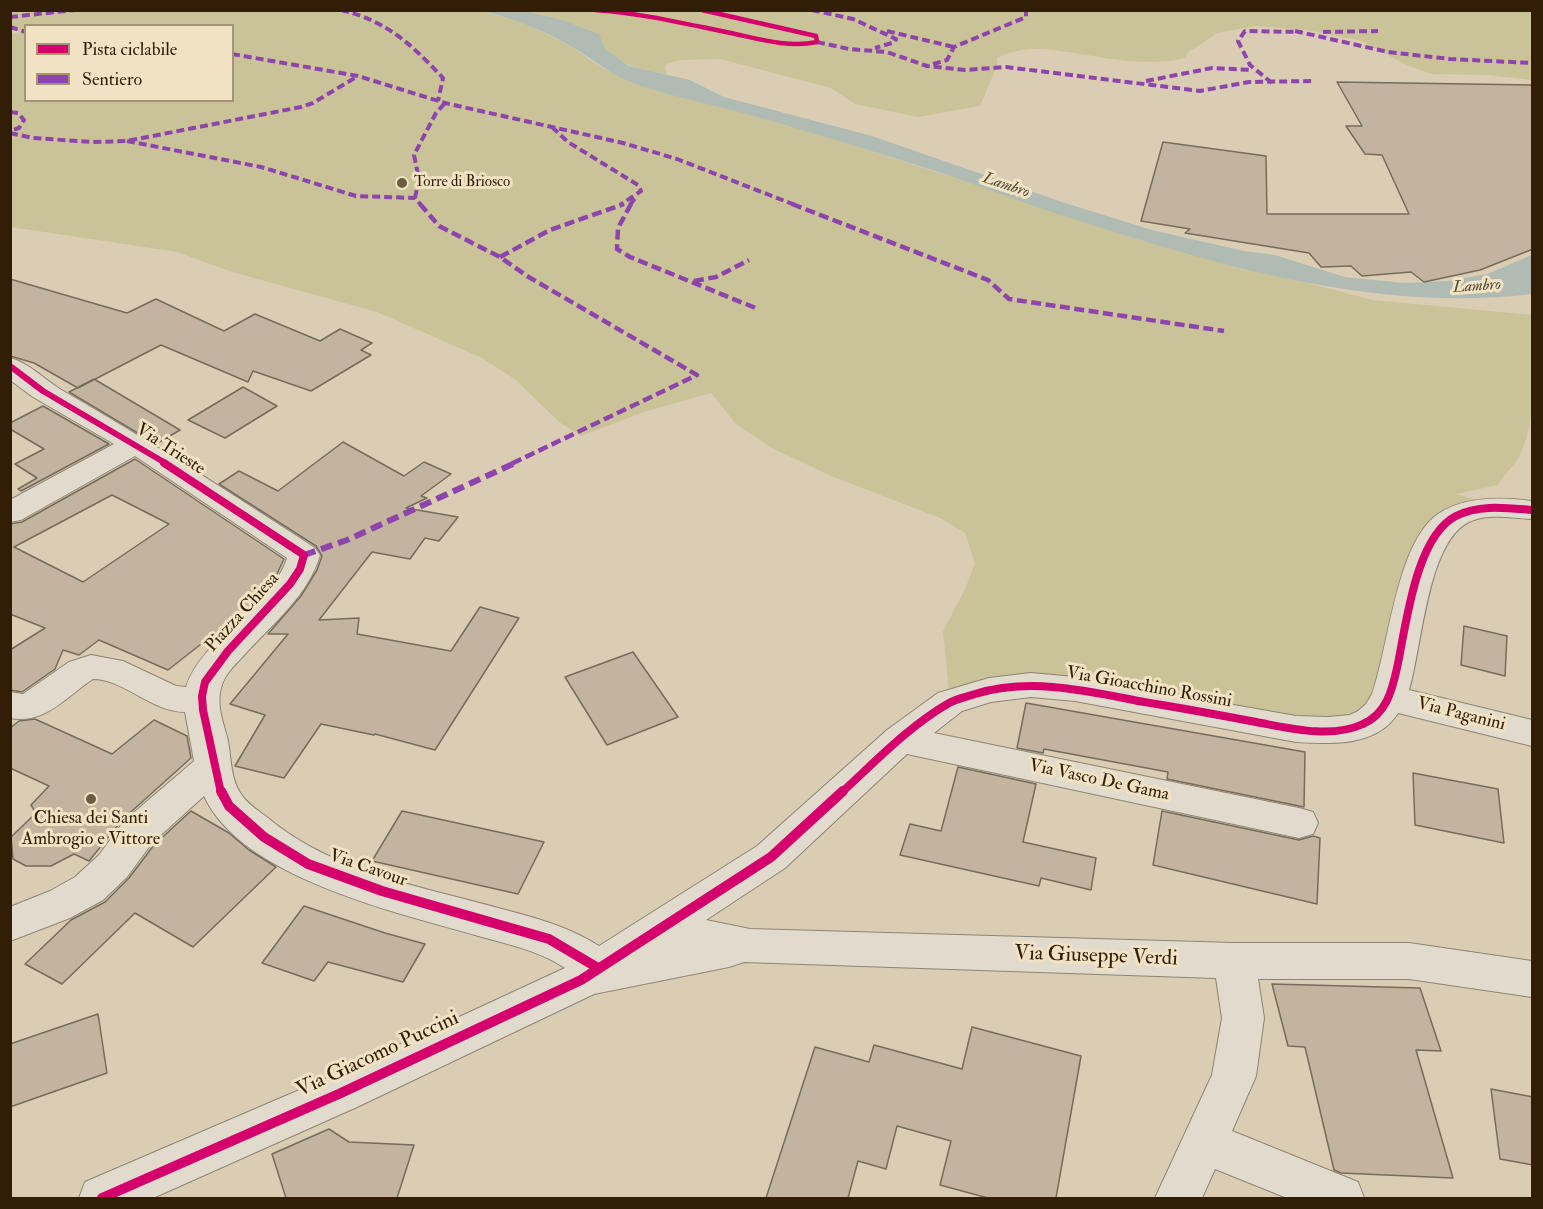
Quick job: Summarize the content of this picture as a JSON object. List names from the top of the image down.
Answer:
{
  "streets": {
    "street": [
      "Via Trieste",
      "Piazza Chiesa",
      "Via Gioacchino Rossini",
      "Via Paganini",
      "Via Vasco De Gama",
      "Via Cavour",
      "Via Giuseppe Verdi",
      "Via Giacomo Puccini"
    ]
  },
  "crossings": [
    ["Via Trieste", "Piazza Chiesa"],
    ["Piazza Chiesa", "Via Cavour"],
    ["Via Gioacchino Rossini", "Via Paganini"],
    ["Via Gioacchino Rossini", "Via Vasco De Gama"],
    ["Via Gioacchino Rossini", "Via Giuseppe Verdi"],
    ["Via Gioacchino Rossini", "Via Giacomo Puccini"],
    ["Via Cavour", "Via Giacomo Puccini"],
    ["Via Giuseppe Verdi", "Via Giacomo Puccini"]
  ],
  "water": ["Lambro"],
  "places": ["Torre di Briosco", "Chiesa dei Santi Ambrogio e Vittore"],
  "legend": ["Pista ciclabile", "Sentiero"]
}
